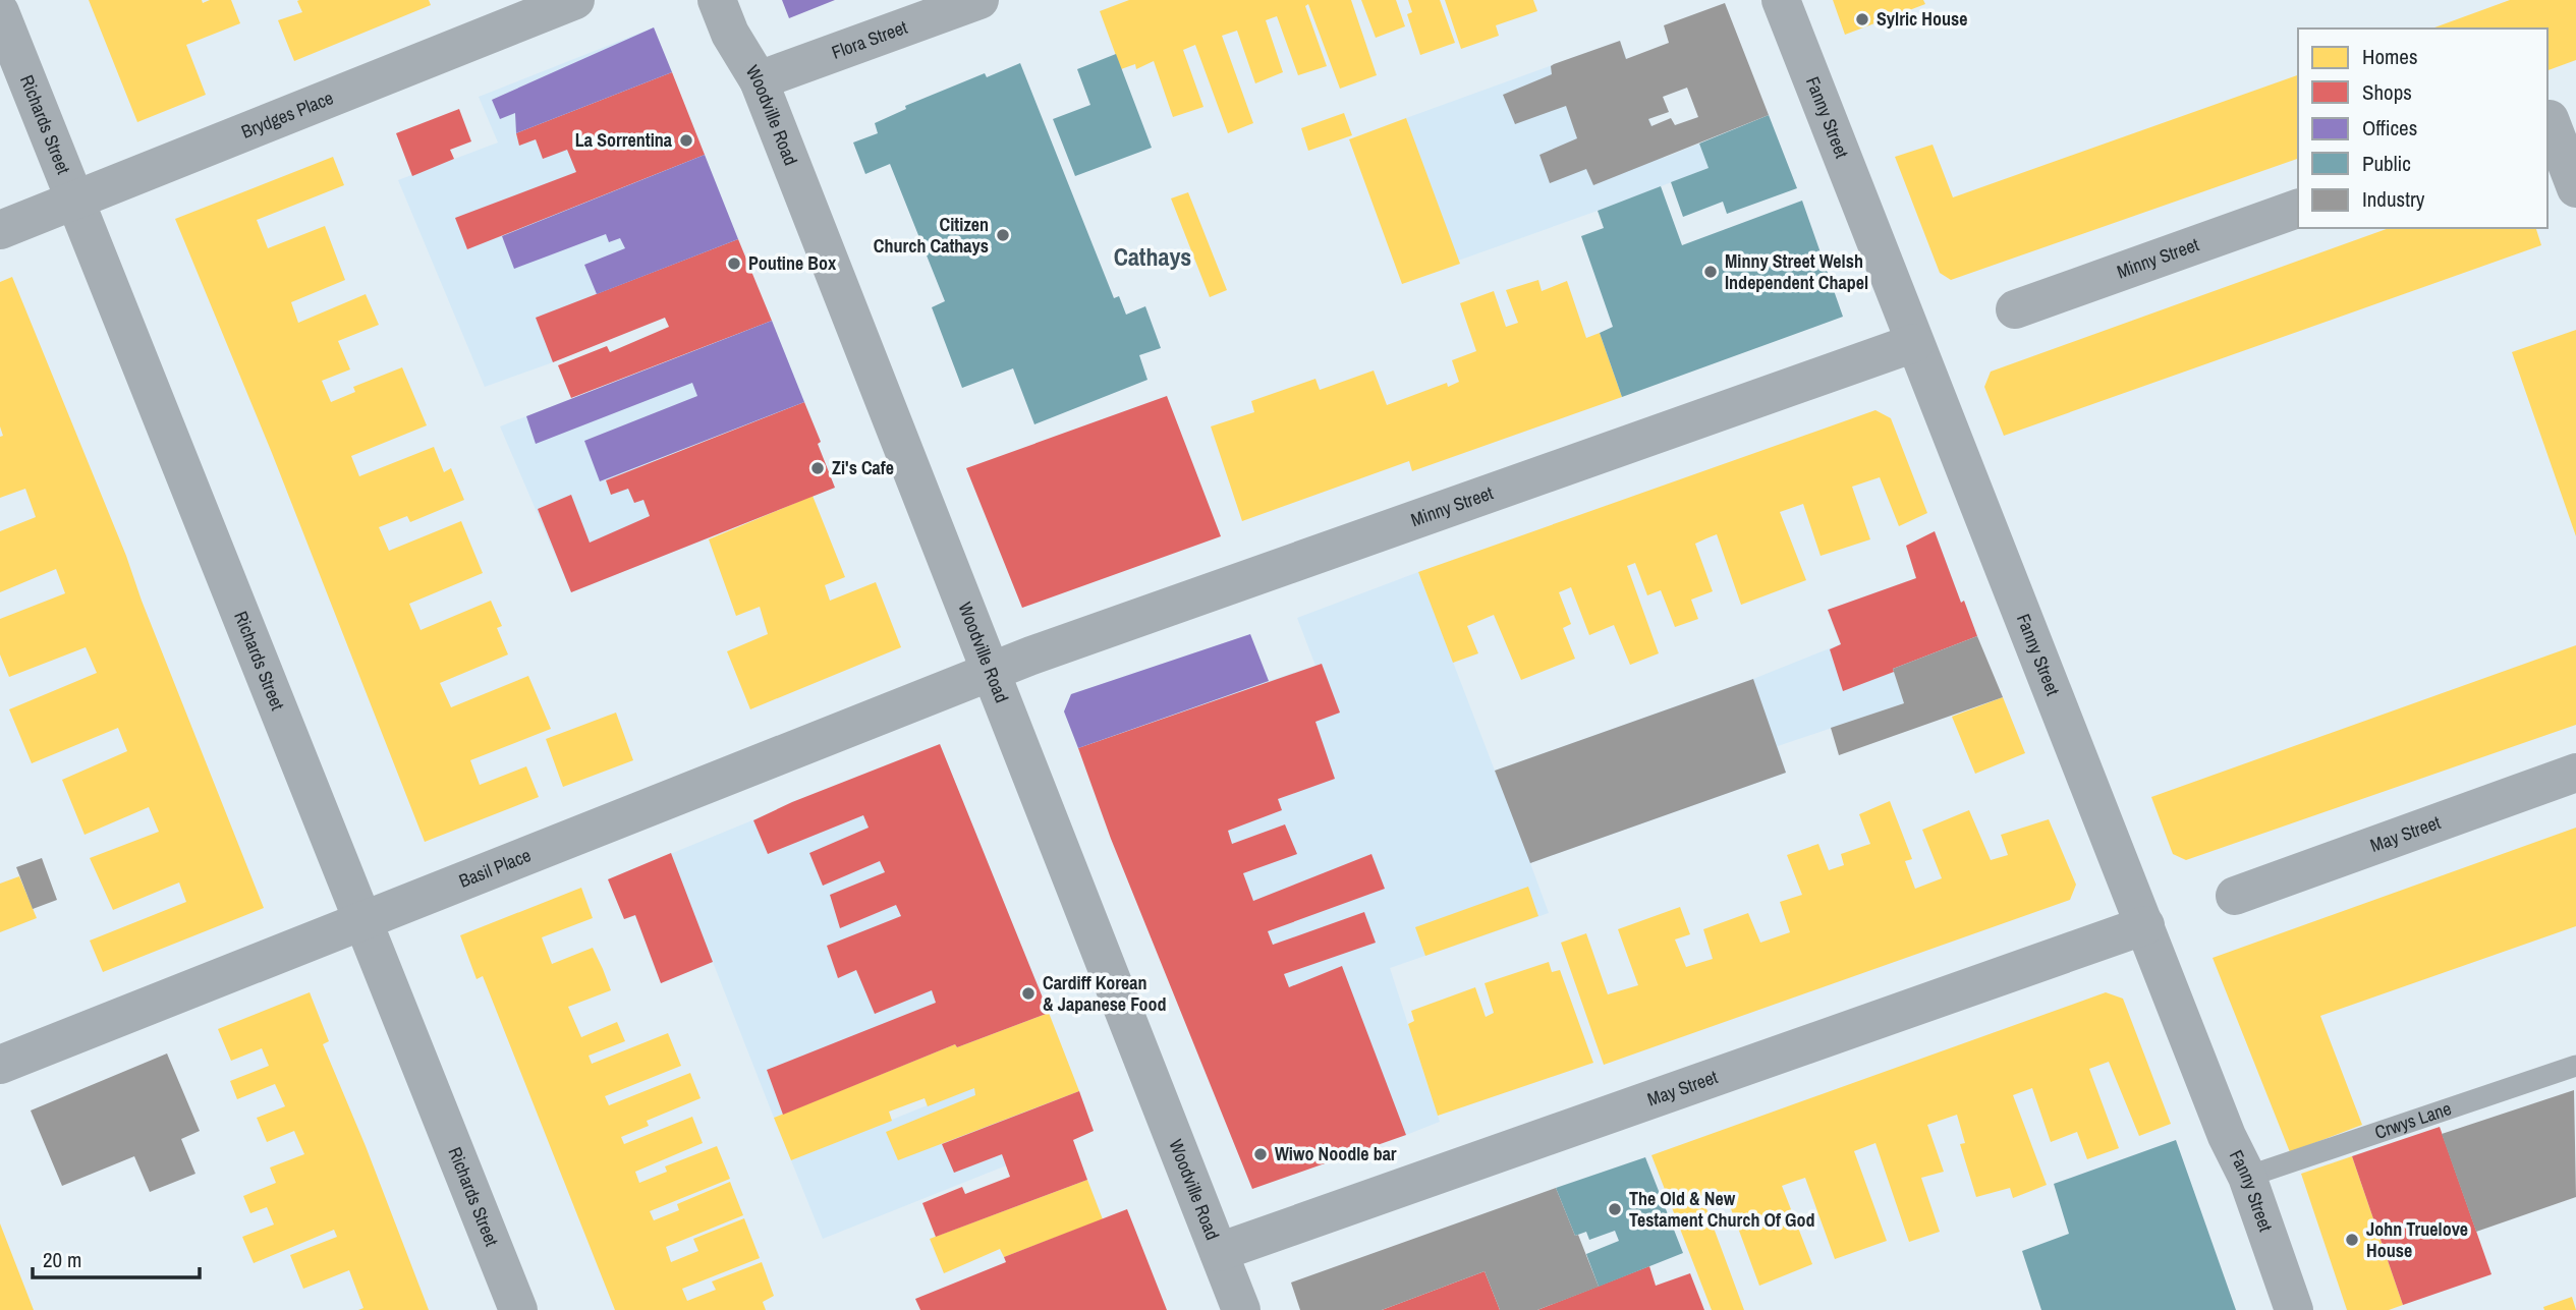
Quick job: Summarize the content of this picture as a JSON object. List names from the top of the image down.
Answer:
{
  "streets": {
    "street": [
      "Flora Street",
      "Brydges Place",
      "Woodville Road",
      "Fanny Street",
      "Richards Street",
      "Minny Street",
      "May Street",
      "Basil Place"
    ],
    "lane": ["Crwys Lane"]
  },
  "crossings": [
    ["Flora Street", "Woodville Road"],
    ["Brydges Place", "Richards Street"],
    ["Woodville Road", "Minny Street"],
    ["Woodville Road", "May Street"],
    ["Woodville Road", "Basil Place"],
    ["Fanny Street", "Minny Street"],
    ["Fanny Street", "May Street"],
    ["Fanny Street", "Crwys Lane"],
    ["Richards Street", "Basil Place"],
    ["Minny Street", "Basil Place"]
  ],
  "districts": ["Cathays"],
  "places": [
    "Sylric House",
    "La Sorrentina",
    "Citizen Church Cathays",
    "Poutine Box",
    "Minny Street Welsh Independent Chapel",
    "Zi's Cafe",
    "Cardiff Korean & Japanese Food",
    "Wiwo Noodle bar",
    "The Old & New Testament Church Of God",
    "John Truelove House"
  ],
  "legend": [
    "Homes",
    "Shops",
    "Offices",
    "Public",
    "Industry"
  ],
  "scale_bar": "20 m"
}
